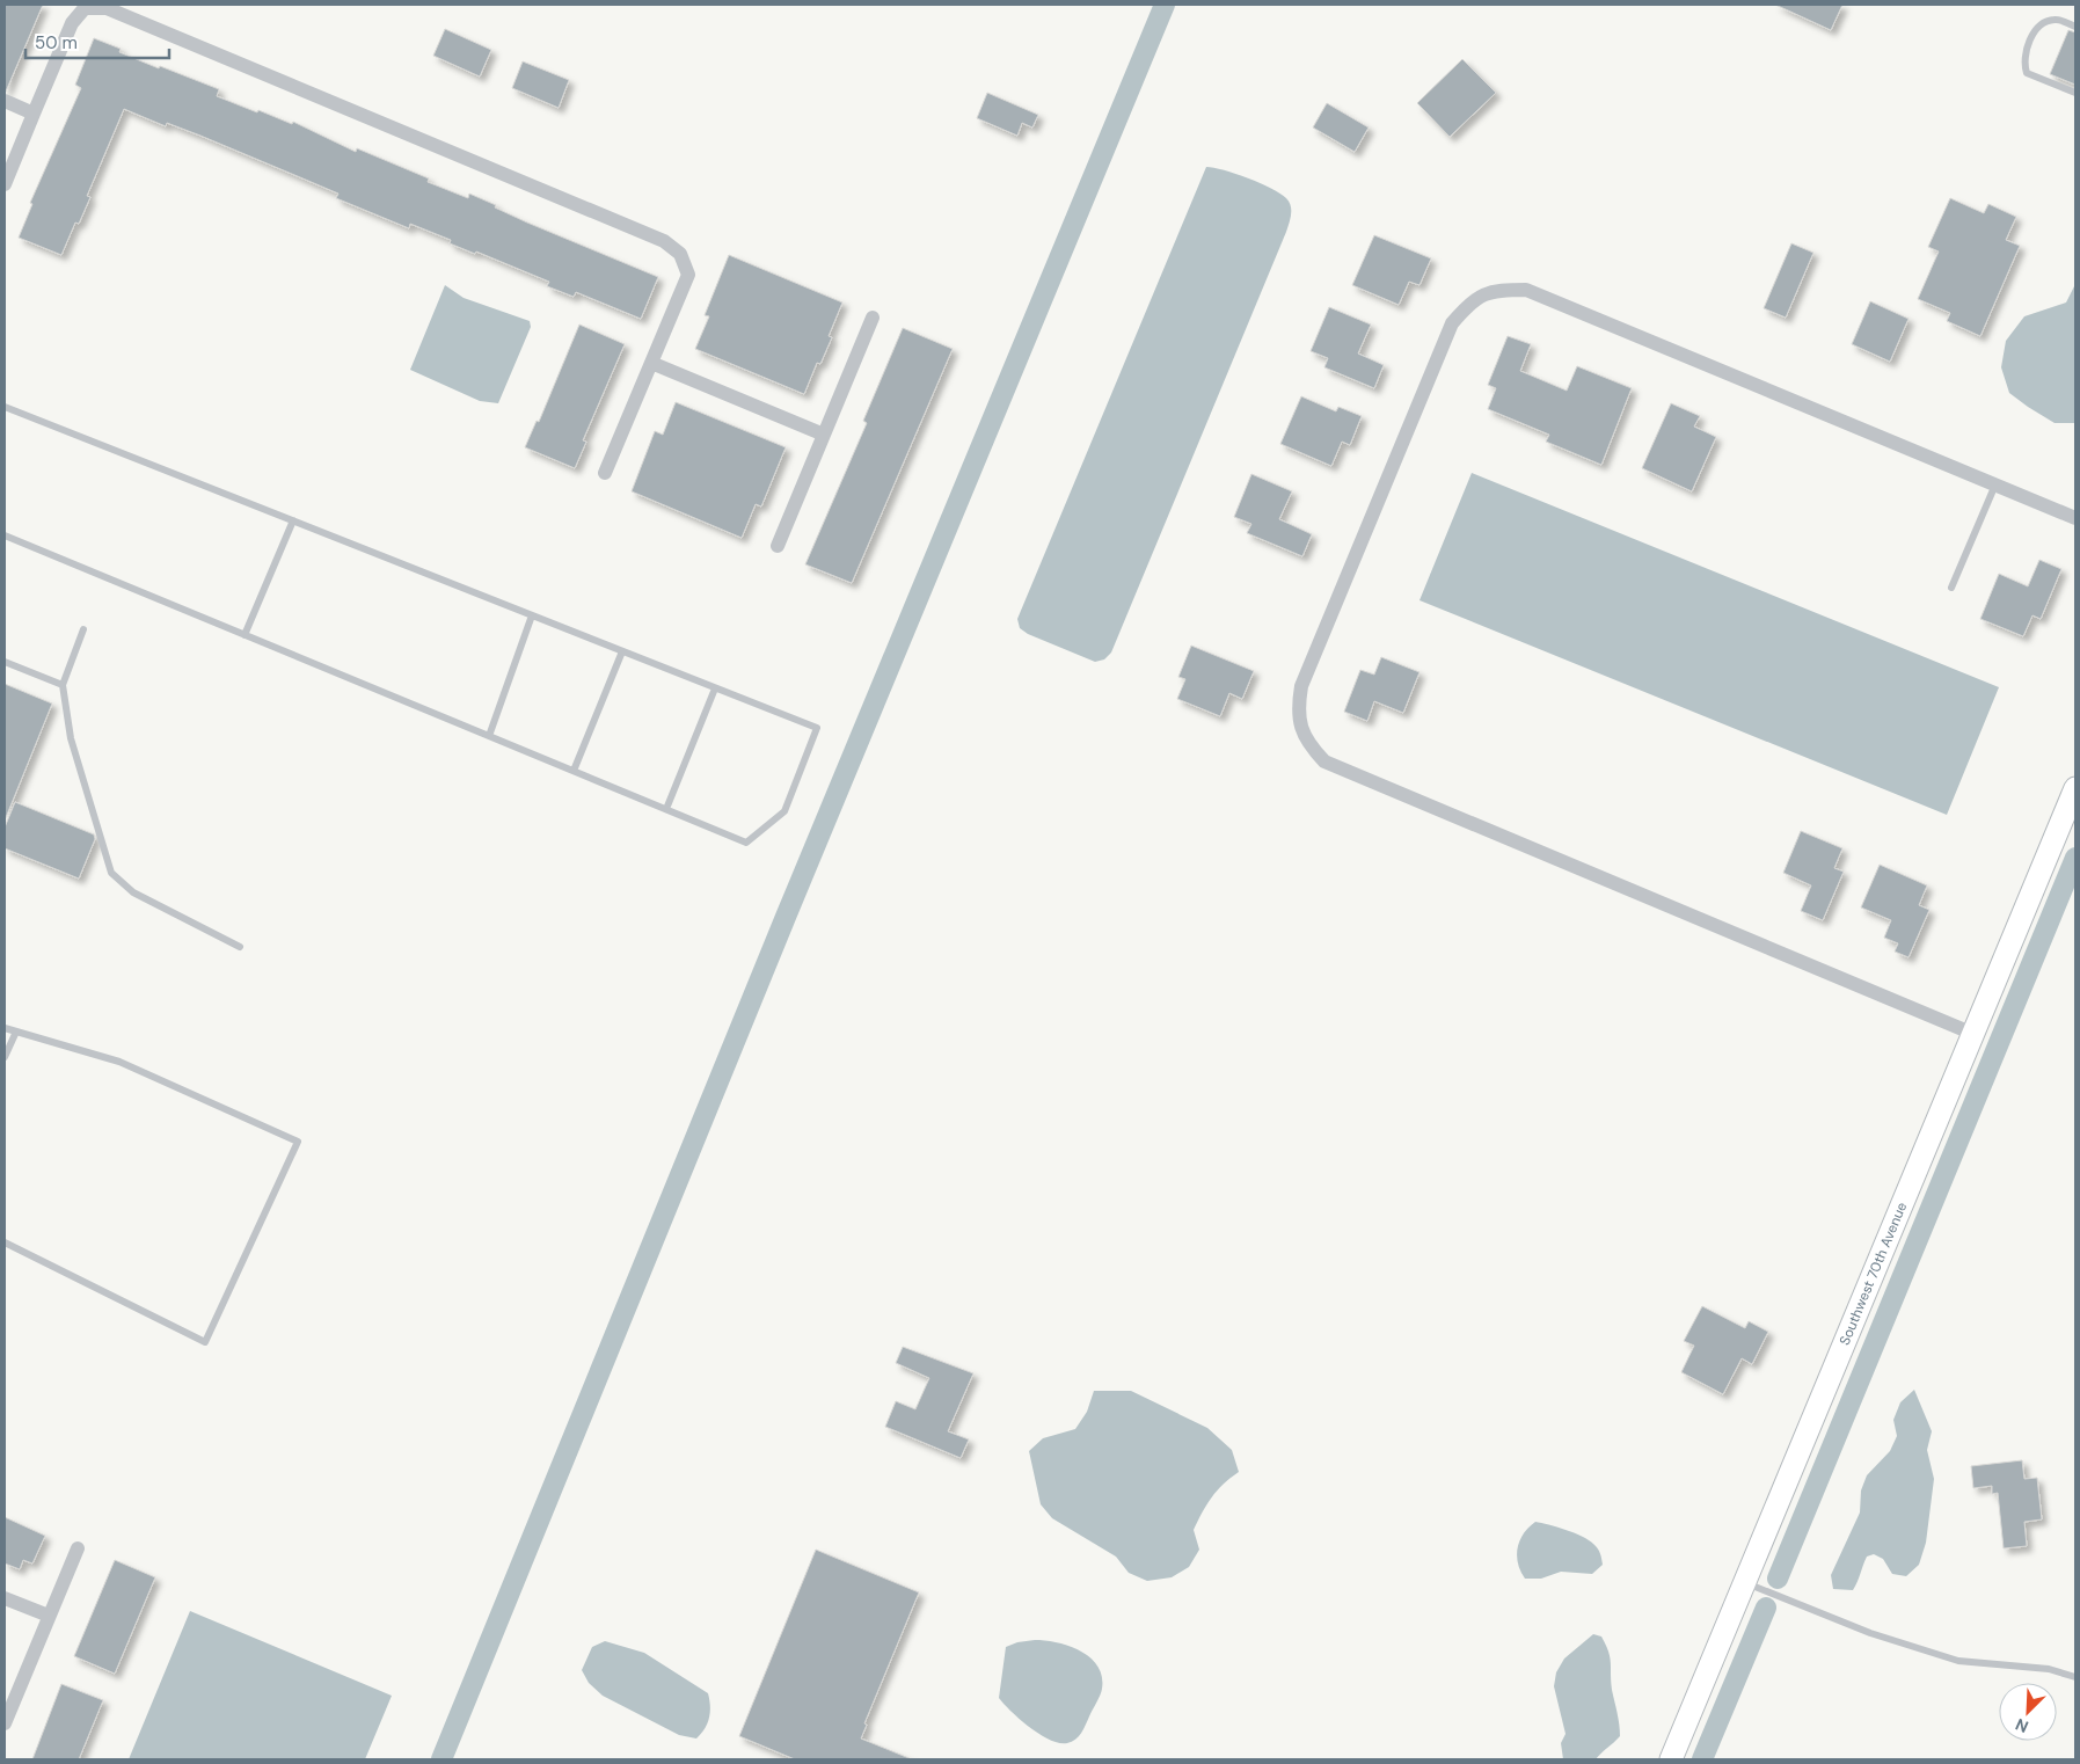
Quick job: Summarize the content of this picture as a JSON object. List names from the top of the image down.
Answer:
{
  "streets": {
    "street": ["Southwest 70th Avenue"]
  },
  "scale_bar": "50 m",
  "north": "bottom left"
}
